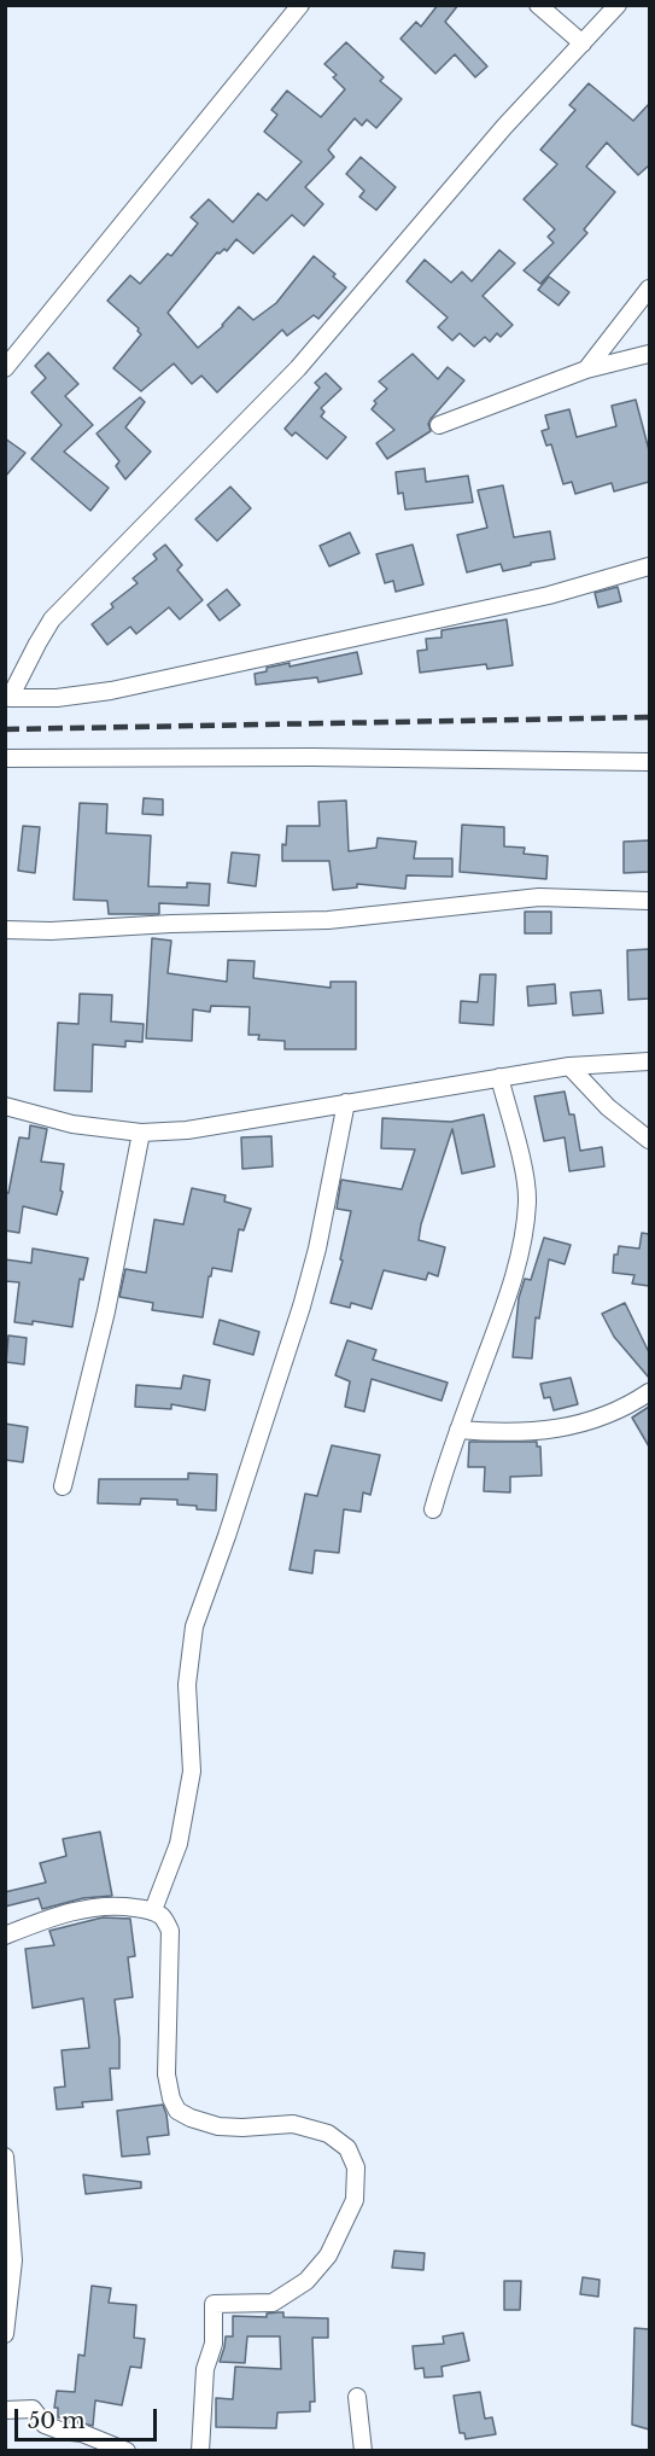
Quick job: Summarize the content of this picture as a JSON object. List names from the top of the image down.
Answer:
{
  "scale_bar": "50 m"
}
